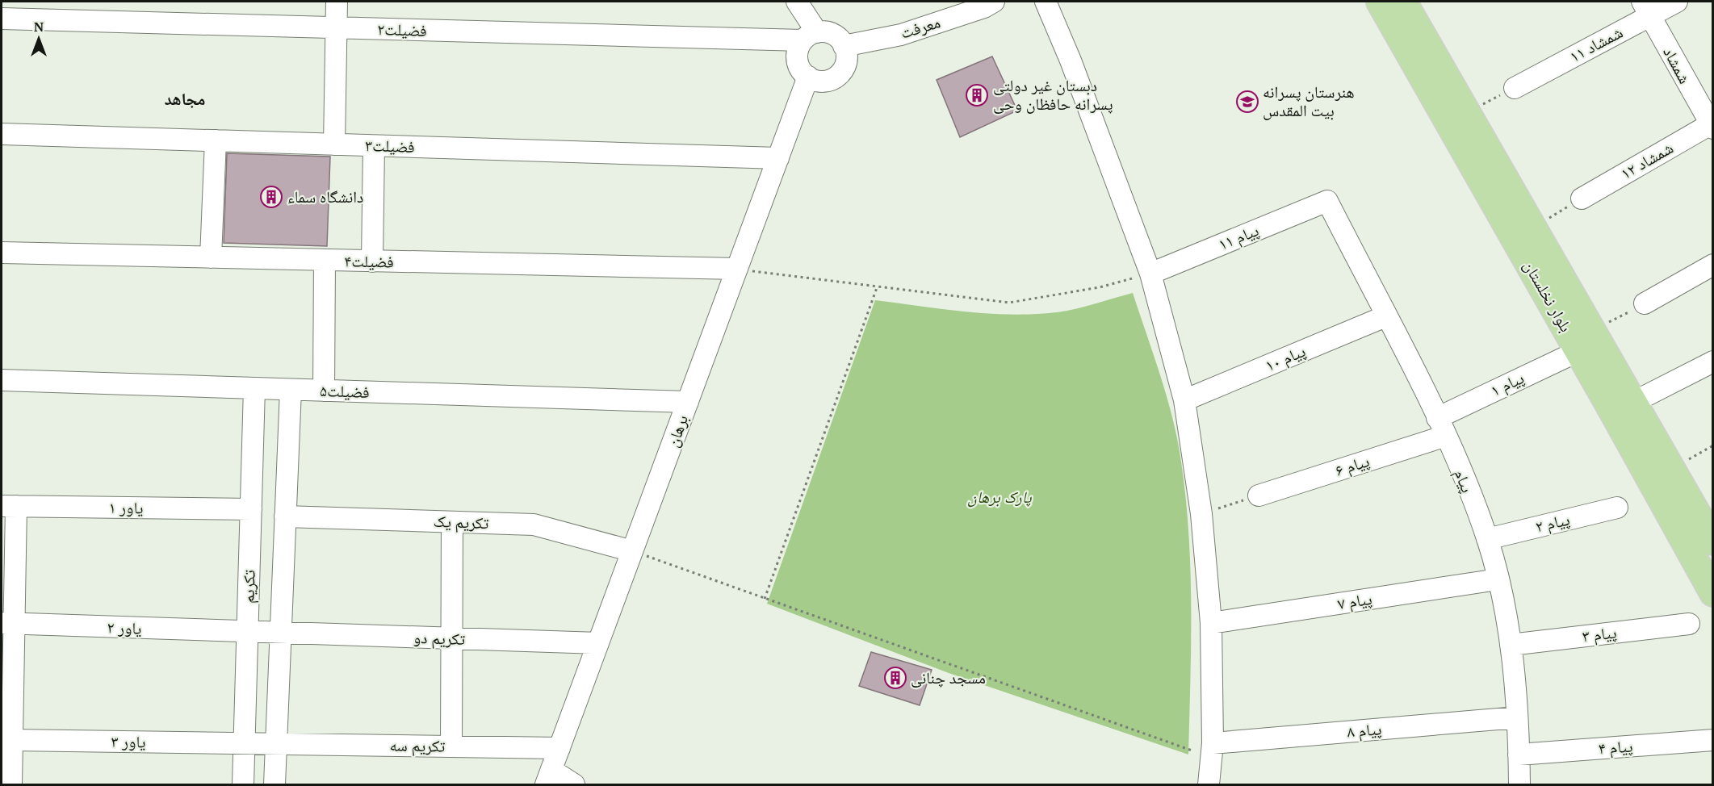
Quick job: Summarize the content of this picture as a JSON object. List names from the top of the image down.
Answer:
{
  "streets": {
    "main road": ["بلوار نخلستان"],
    "street": [
      "معرفت",
      "فضیلت۲",
      "شمشاد ۱۱",
      "شمشاد",
      "فضیلت۳",
      "شمشاد ۱۲",
      "پیام ۱۱",
      "فضیلت۴",
      "پیام ۱۰",
      "پیام ۱",
      "فضیلت۵",
      "برهان",
      "پیام ۶",
      "پیام",
      "یاور ۱",
      "تکریم یک",
      "پیام ۲",
      "تکریم",
      "پیام ۷",
      "یاور ۲",
      "پیام ۳",
      "تکریم دو",
      "پیام ۸",
      "یاور ۳",
      "تکریم سه",
      "پیام ۴"
    ]
  },
  "crossings": [
    ["معرفت", "فضیلت۲"],
    ["معرفت", "برهان"],
    ["فضیلت۲", "برهان"],
    ["شمشاد ۱۱", "شمشاد"],
    ["شمشاد", "شمشاد ۱۲"],
    ["فضیلت۳", "برهان"],
    ["پیام ۱۱", "پیام"],
    ["فضیلت۴", "برهان"],
    ["بلوار نخلستان", "پیام ۱"],
    ["پیام ۱۰", "پیام"],
    ["پیام ۱", "پیام"],
    ["فضیلت۵", "برهان"],
    ["فضیلت۵", "تکریم"],
    ["برهان", "تکریم یک"],
    ["برهان", "تکریم دو"],
    ["برهان", "تکریم سه"],
    ["پیام ۶", "پیام"],
    ["پیام", "پیام ۲"],
    ["پیام", "پیام ۷"],
    ["پیام", "پیام ۳"],
    ["پیام", "پیام ۸"],
    ["پیام", "پیام ۴"],
    ["یاور ۱", "تکریم"],
    ["تکریم", "یاور ۲"],
    ["تکریم", "یاور ۳"],
    ["یاور ۲", "تکریم دو"],
    ["یاور ۳", "تکریم سه"]
  ],
  "districts": ["مجاهد"],
  "parks": ["پارک برهان"],
  "places": {
    "building": ["دبستان غیر دولتی پسرانه حافظان وحی", "دانشگاه سماء", "مسجد چنانی"],
    "school or university": ["هنرستان پسرانه بیت المقدس"]
  },
  "north": "top"
}
